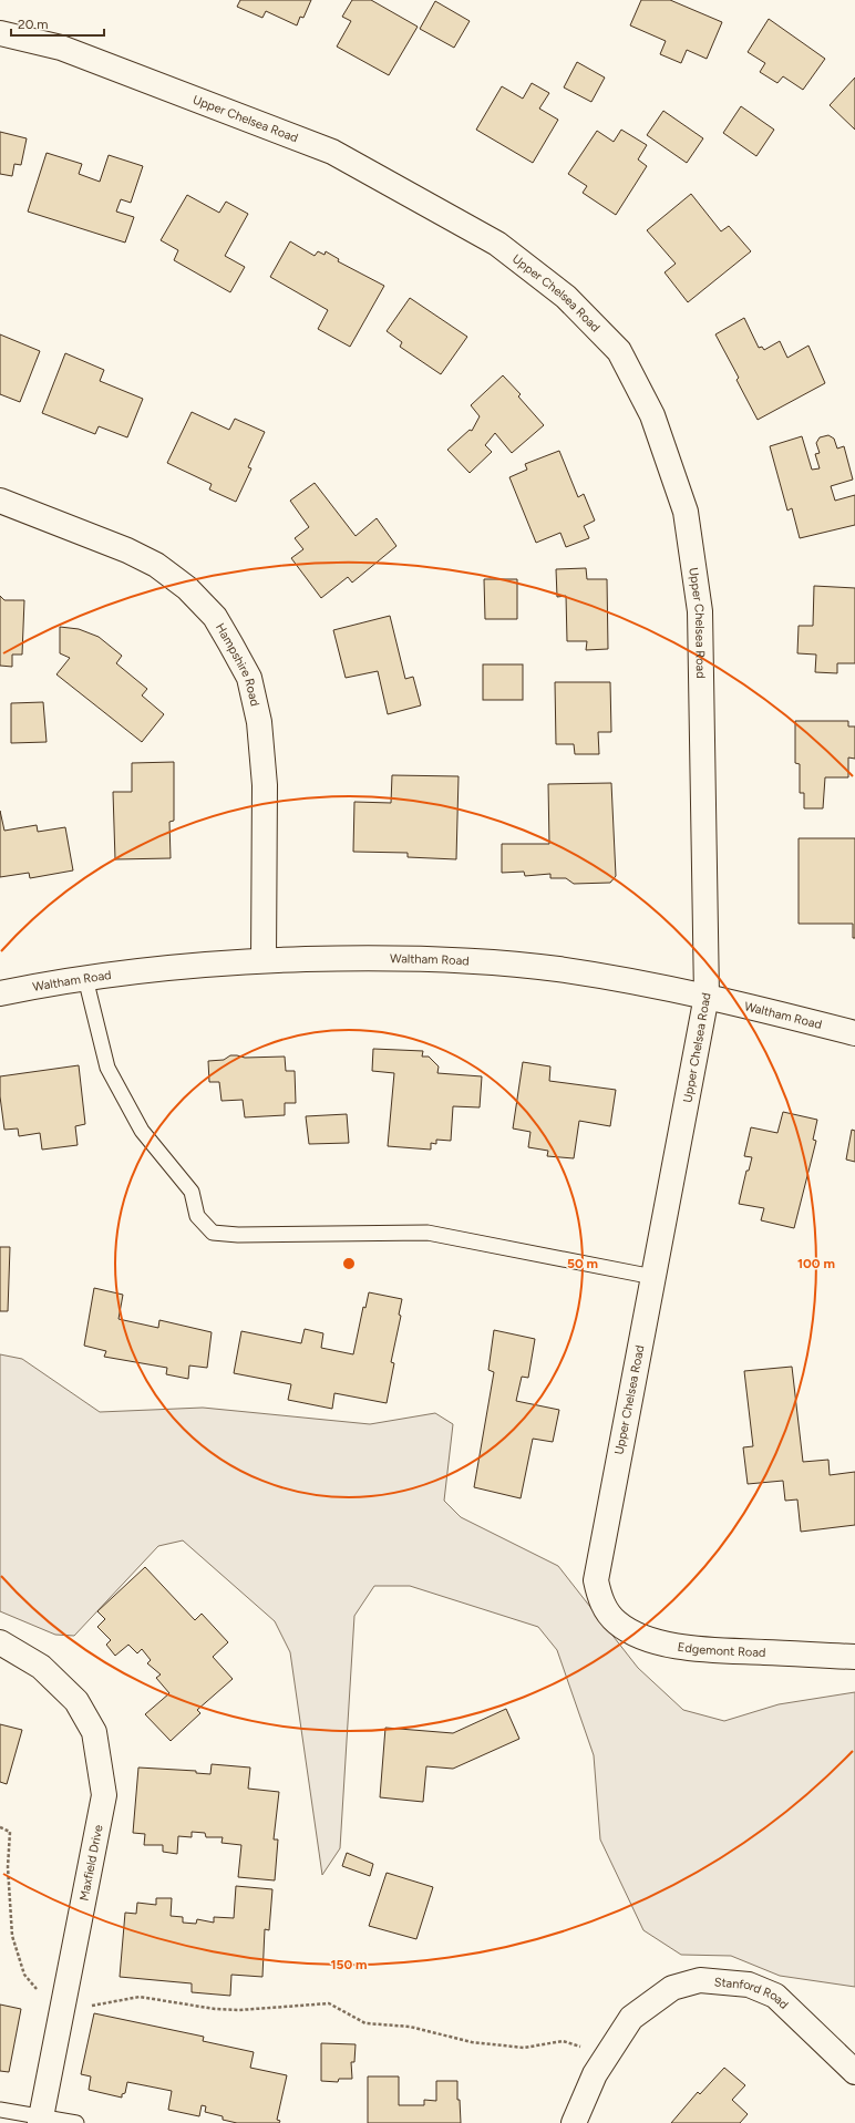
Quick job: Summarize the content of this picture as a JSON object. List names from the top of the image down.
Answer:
{
  "streets": {
    "street": [
      "Upper Chelsea Road",
      "Hampshire Road",
      "Waltham Road",
      "Edgemont Road",
      "Maxfield Drive",
      "Stanford Road"
    ]
  },
  "crossings": [
    ["Upper Chelsea Road", "Waltham Road"],
    ["Upper Chelsea Road", "Edgemont Road"],
    ["Hampshire Road", "Waltham Road"]
  ],
  "scale_bar": "20 m",
  "rings": ["50 m", "100 m", "150 m"]
}
